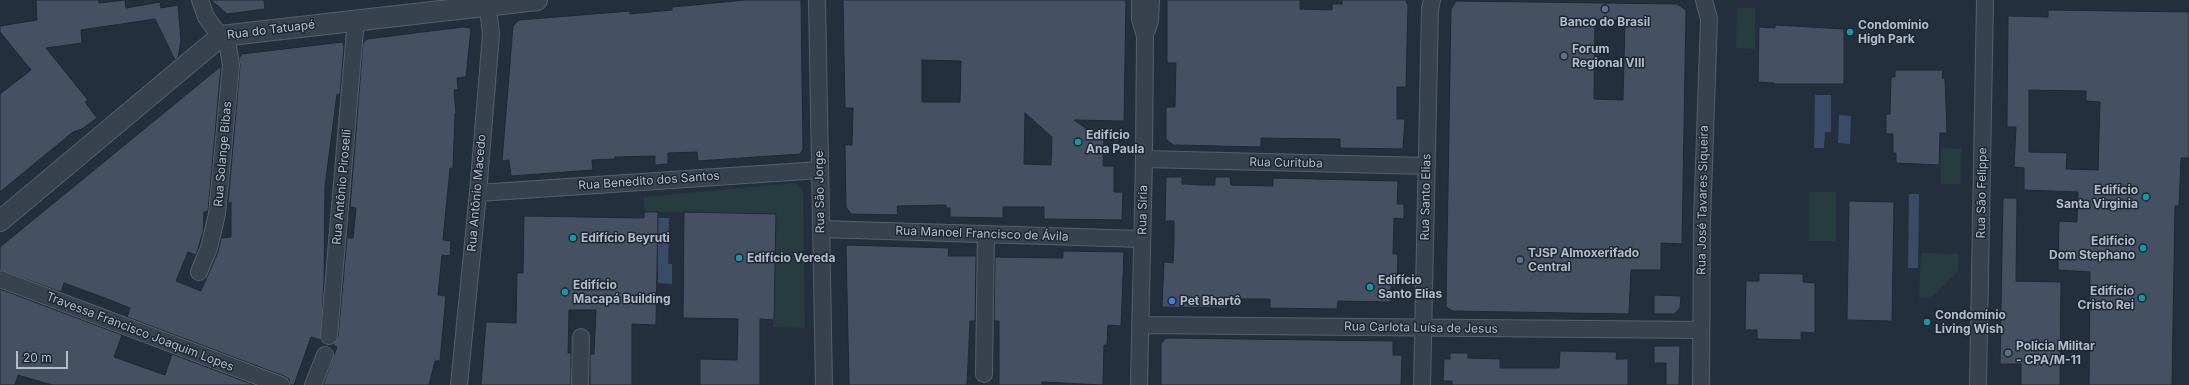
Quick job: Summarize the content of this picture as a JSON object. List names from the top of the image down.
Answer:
{
  "streets": {
    "street": [
      "Rua do Tatuapé",
      "Rua Solange Bibas",
      "Rua Curituba",
      "Rua Benedito dos Santos",
      "Rua Antônio Piroselli",
      "Rua São Jorge",
      "Rua Antônio Macedo",
      "Rua São Felippe",
      "Rua Santo Elias",
      "Rua José Tavares Siqueira",
      "Rua Síria",
      "Rua Manoel Francisco de Ávila",
      "Rua Carlota Luísa de Jesus",
      "Travessa Francisco Joaquim Lopes"
    ]
  },
  "crossings": [
    ["Rua do Tatuapé", "Rua Solange Bibas"],
    ["Rua do Tatuapé", "Rua Antônio Piroselli"],
    ["Rua do Tatuapé", "Rua Antônio Macedo"],
    ["Rua Curituba", "Rua Santo Elias"],
    ["Rua Curituba", "Rua Síria"],
    ["Rua Benedito dos Santos", "Rua São Jorge"],
    ["Rua Benedito dos Santos", "Rua Antônio Macedo"],
    ["Rua São Jorge", "Rua Manoel Francisco de Ávila"],
    ["Rua Santo Elias", "Rua Carlota Luísa de Jesus"],
    ["Rua José Tavares Siqueira", "Rua Carlota Luísa de Jesus"],
    ["Rua Síria", "Rua Manoel Francisco de Ávila"],
    ["Rua Síria", "Rua Carlota Luísa de Jesus"]
  ],
  "places": [
    "Banco do Brasil",
    "Condomínio High Park",
    "Forum Regional VIII",
    "Edifício Ana Paula",
    "Edifício Santa Virginia",
    "Edifício Beyruti",
    "Edifício Dom Stephano",
    "Edifício Vereda",
    "TJSP Almoxerifado Central",
    "Edifício Santo Elias",
    "Edifício Macapá Building",
    "Edifício Cristo Rei",
    "Pet Bhartô",
    "Condomínio Living Wish",
    "Polícia Militar - CPA/M-11"
  ],
  "scale_bar": "20 m"
}
